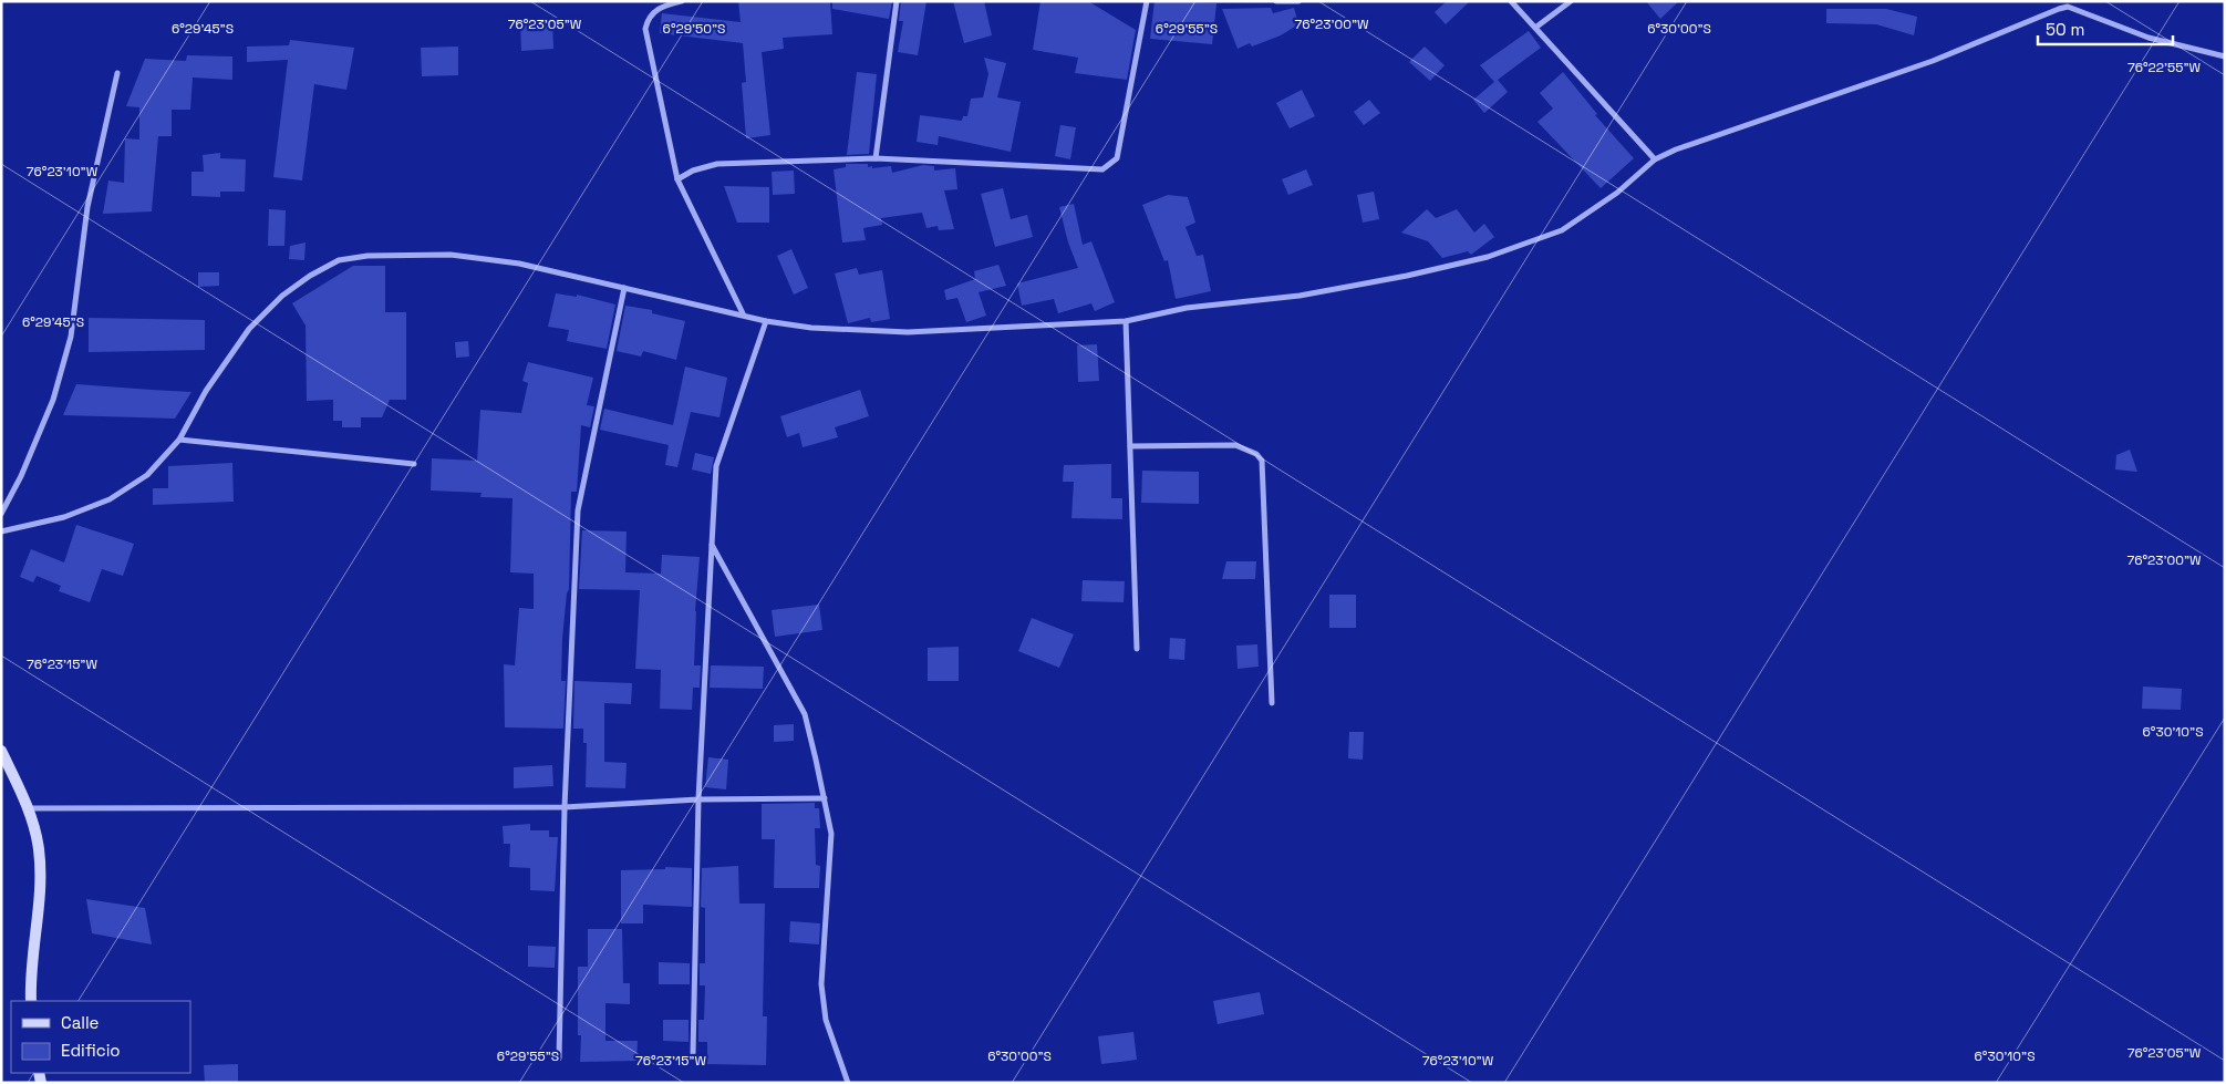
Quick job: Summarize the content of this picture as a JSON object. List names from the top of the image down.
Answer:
{
  "legend": ["Calle", "Edificio"],
  "scale_bar": "50 m",
  "coordinates": [
    "76°23'05\"W",
    "76°23'00\"W",
    "6°29'45\"S",
    "6°29'50\"S",
    "6°29'55\"S",
    "6°30'00\"S",
    "76°22'55\"W",
    "76°23'10\"W",
    "76°23'15\"W",
    "6°30'10\"S"
  ]
}
